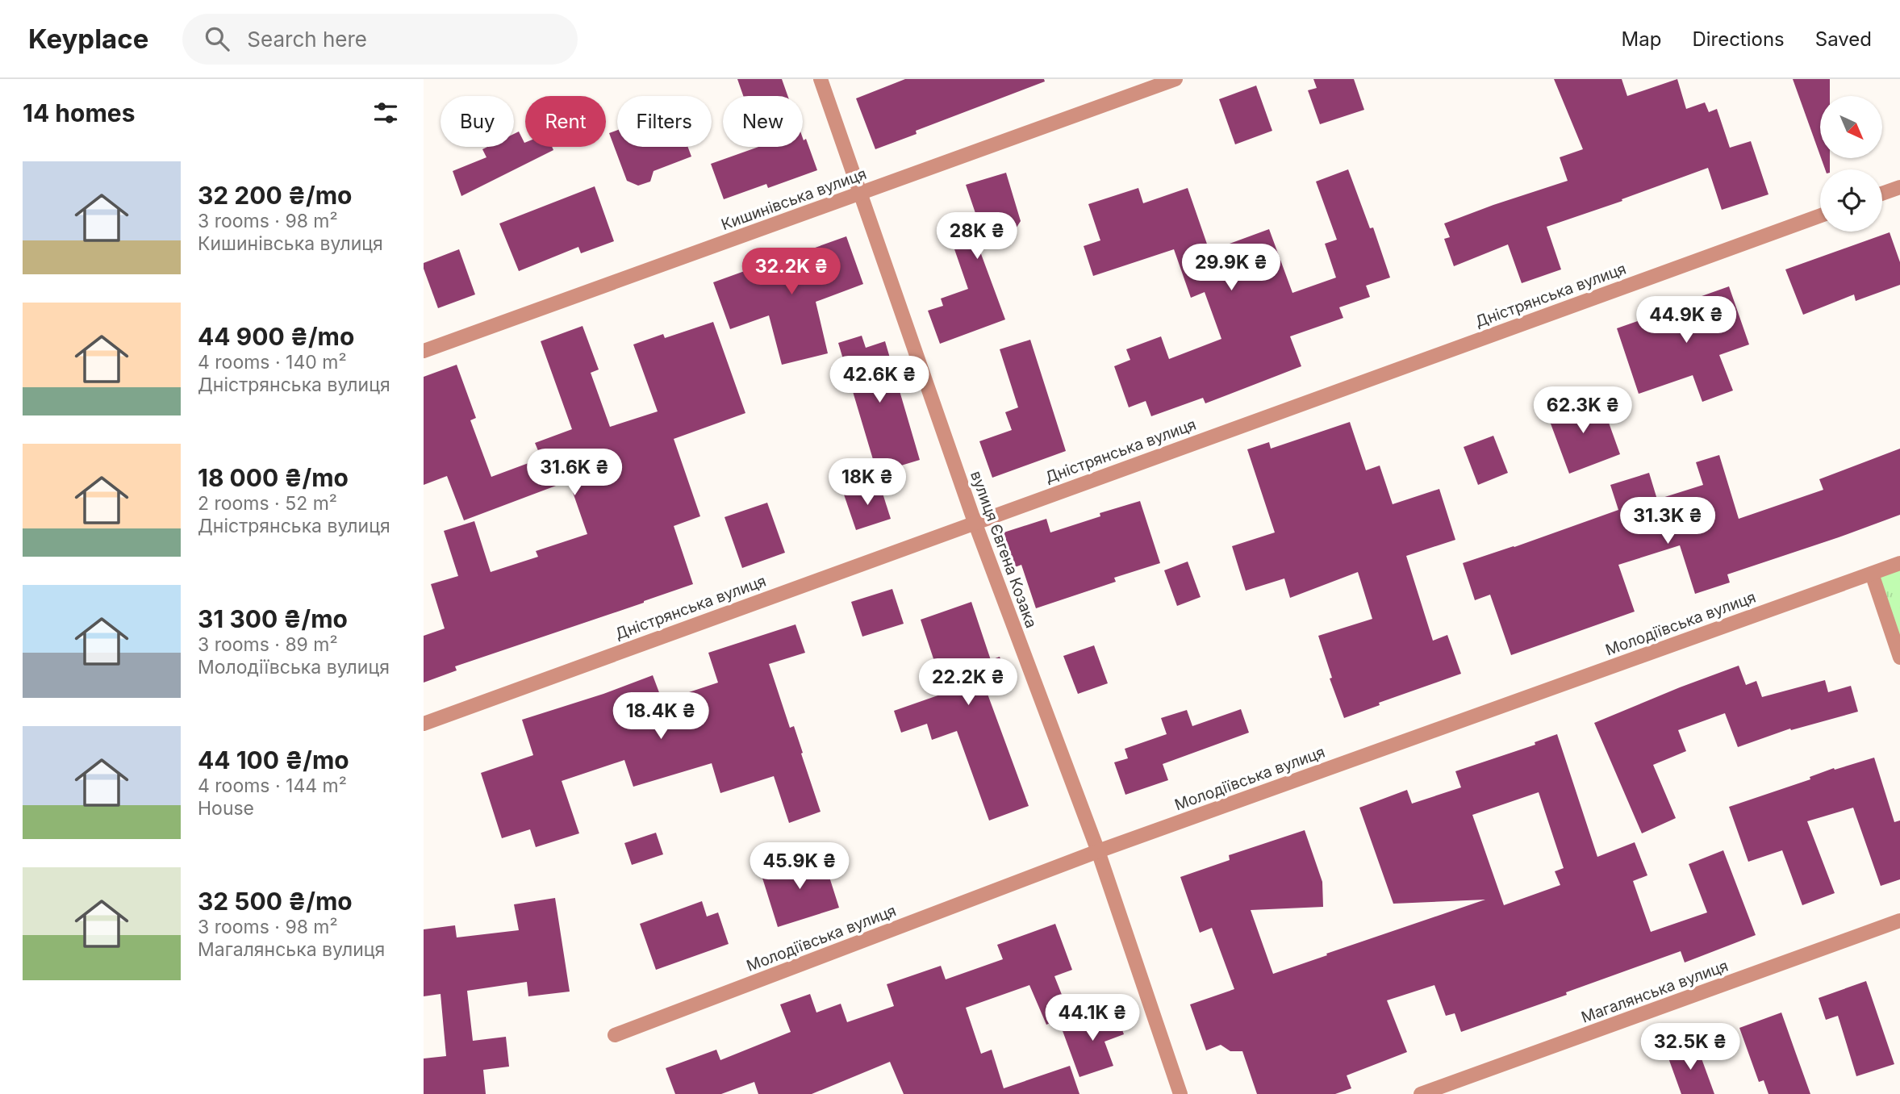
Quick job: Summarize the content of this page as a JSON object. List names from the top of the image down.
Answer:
{
  "streets": {
    "street": [
      "Кишинівська вулиця",
      "Дністрянська вулиця",
      "вулиця Євгена Козака",
      "Молодіївська вулиця",
      "Магалянська вулиця"
    ]
  },
  "crossings": [
    ["Кишинівська вулиця", "вулиця Євгена Козака"],
    ["Дністрянська вулиця", "вулиця Євгена Козака"],
    ["вулиця Євгена Козака", "Молодіївська вулиця"]
  ],
  "north": "bottom right",
  "page": {
    "header": "Keyplace",
    "search": "Search here",
    "nav": ["Map", "Directions", "Saved"],
    "heading": "14 homes",
    "chip": [
      "Buy",
      "Rent",
      "Filters",
      "New"
    ],
    "list": [
      {
        "name": "32 200 ₴/mo",
        "note": "3 rooms · 98 m² · Кишинівська вулиця"
      },
      {
        "name": "44 900 ₴/mo",
        "note": "4 rooms · 140 m² · Дністрянська вулиця"
      },
      {
        "name": "18 000 ₴/mo",
        "note": "2 rooms · 52 m² · Дністрянська вулиця"
      },
      {
        "name": "31 300 ₴/mo",
        "note": "3 rooms · 89 m² · Молодіївська вулиця"
      },
      {
        "name": "44 100 ₴/mo",
        "note": "4 rooms · 144 m² · House"
      },
      {
        "name": "32 500 ₴/mo",
        "note": "3 rooms · 98 m² · Магалянська вулиця"
      }
    ],
    "price": [
      "28K ₴",
      "29.9K ₴",
      "32.2K ₴",
      "44.9K ₴",
      "42.6K ₴",
      "62.3K ₴",
      "31.6K ₴",
      "18K ₴",
      "31.3K ₴",
      "22.2K ₴",
      "18.4K ₴",
      "45.9K ₴",
      "44.1K ₴",
      "32.5K ₴"
    ]
  }
}
